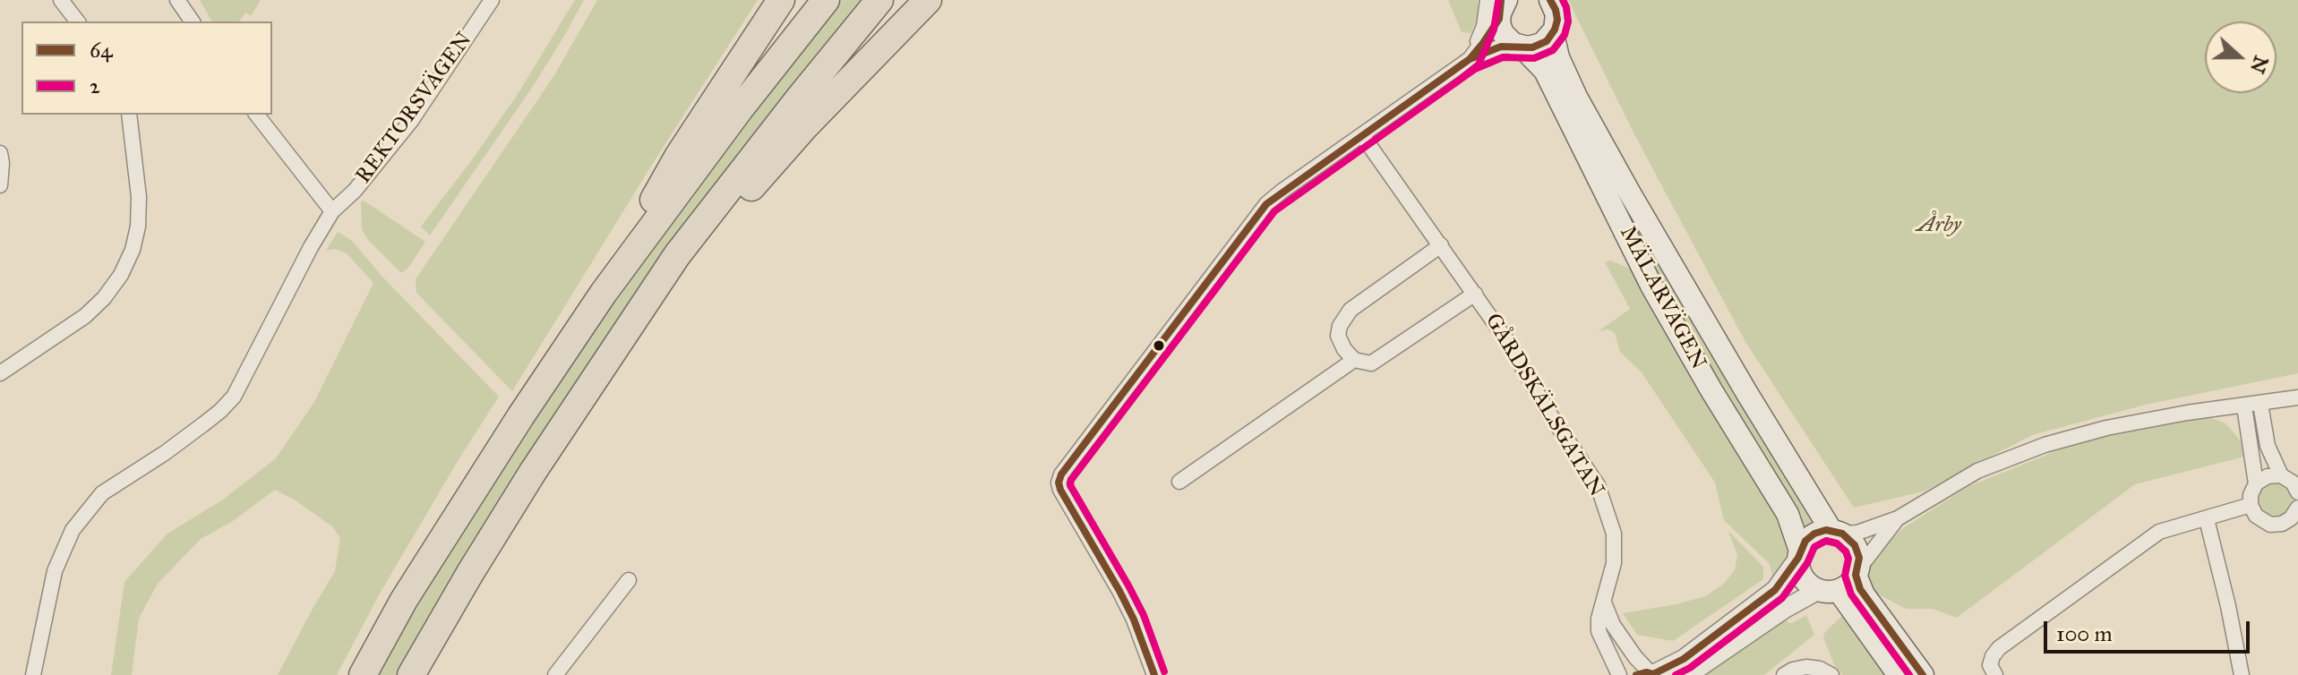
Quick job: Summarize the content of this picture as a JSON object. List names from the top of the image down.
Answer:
{
  "streets": {
    "main road": ["MÄLARVÄGEN"],
    "street": ["REKTORSVÄGEN", "GÅRDSKÄLSGATAN"]
  },
  "parks": ["Årby"],
  "lines": ["transit line 64", "transit line 2"],
  "legend": ["64", "2"],
  "scale_bar": "100 m",
  "north": "right"
}
